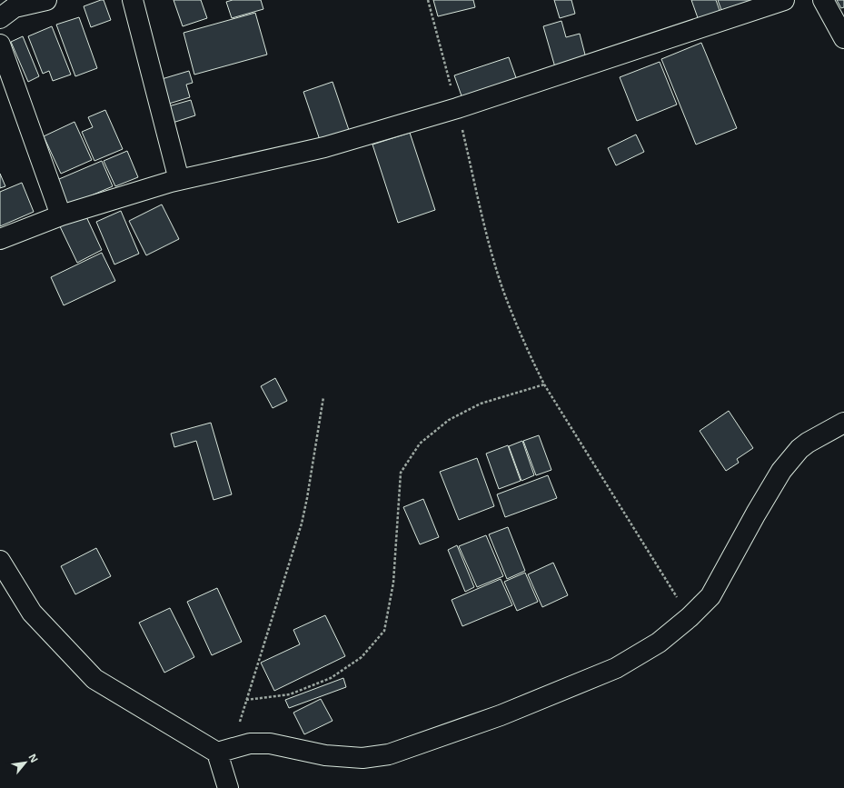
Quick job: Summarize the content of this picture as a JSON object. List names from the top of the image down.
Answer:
{
  "north": "top right"
}
